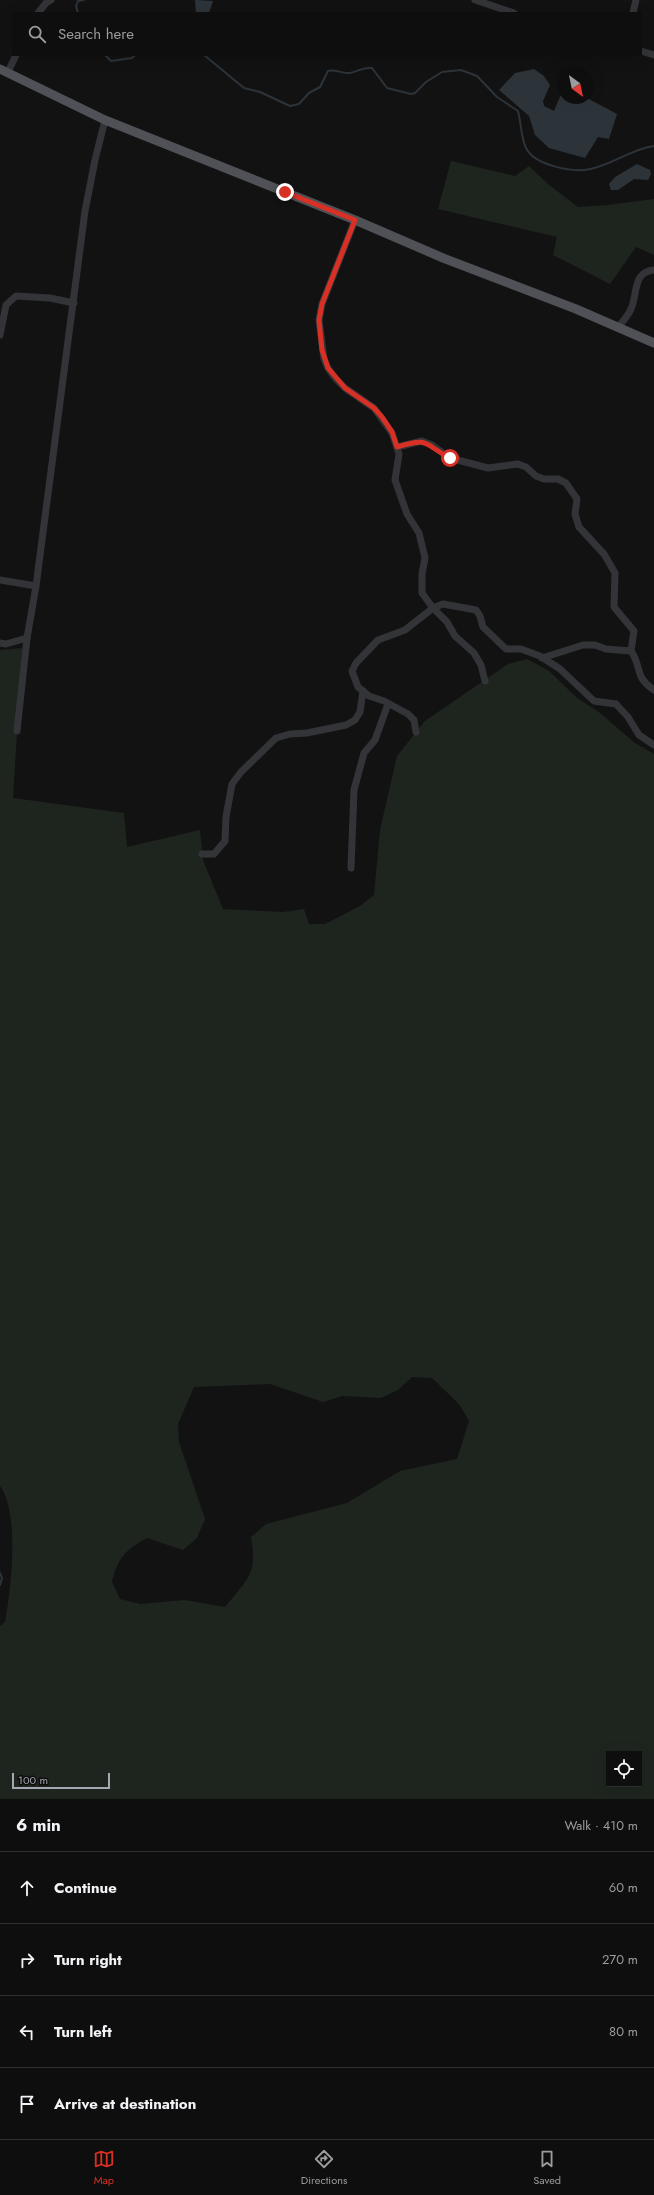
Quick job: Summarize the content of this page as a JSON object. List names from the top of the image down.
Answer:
{
  "scale_bar": "100 m",
  "north": "bottom right",
  "page": {
    "search": "Search here",
    "scale": "100 m",
    "heading": ["6 min", "Walk · 410 m"],
    "list": [
      ["Continue", "60 m"],
      ["Turn right", "270 m"],
      ["Turn left", "80 m"],
      "Arrive at destination"
    ],
    "nav": ["Map", "Directions", "Saved"]
  }
}
